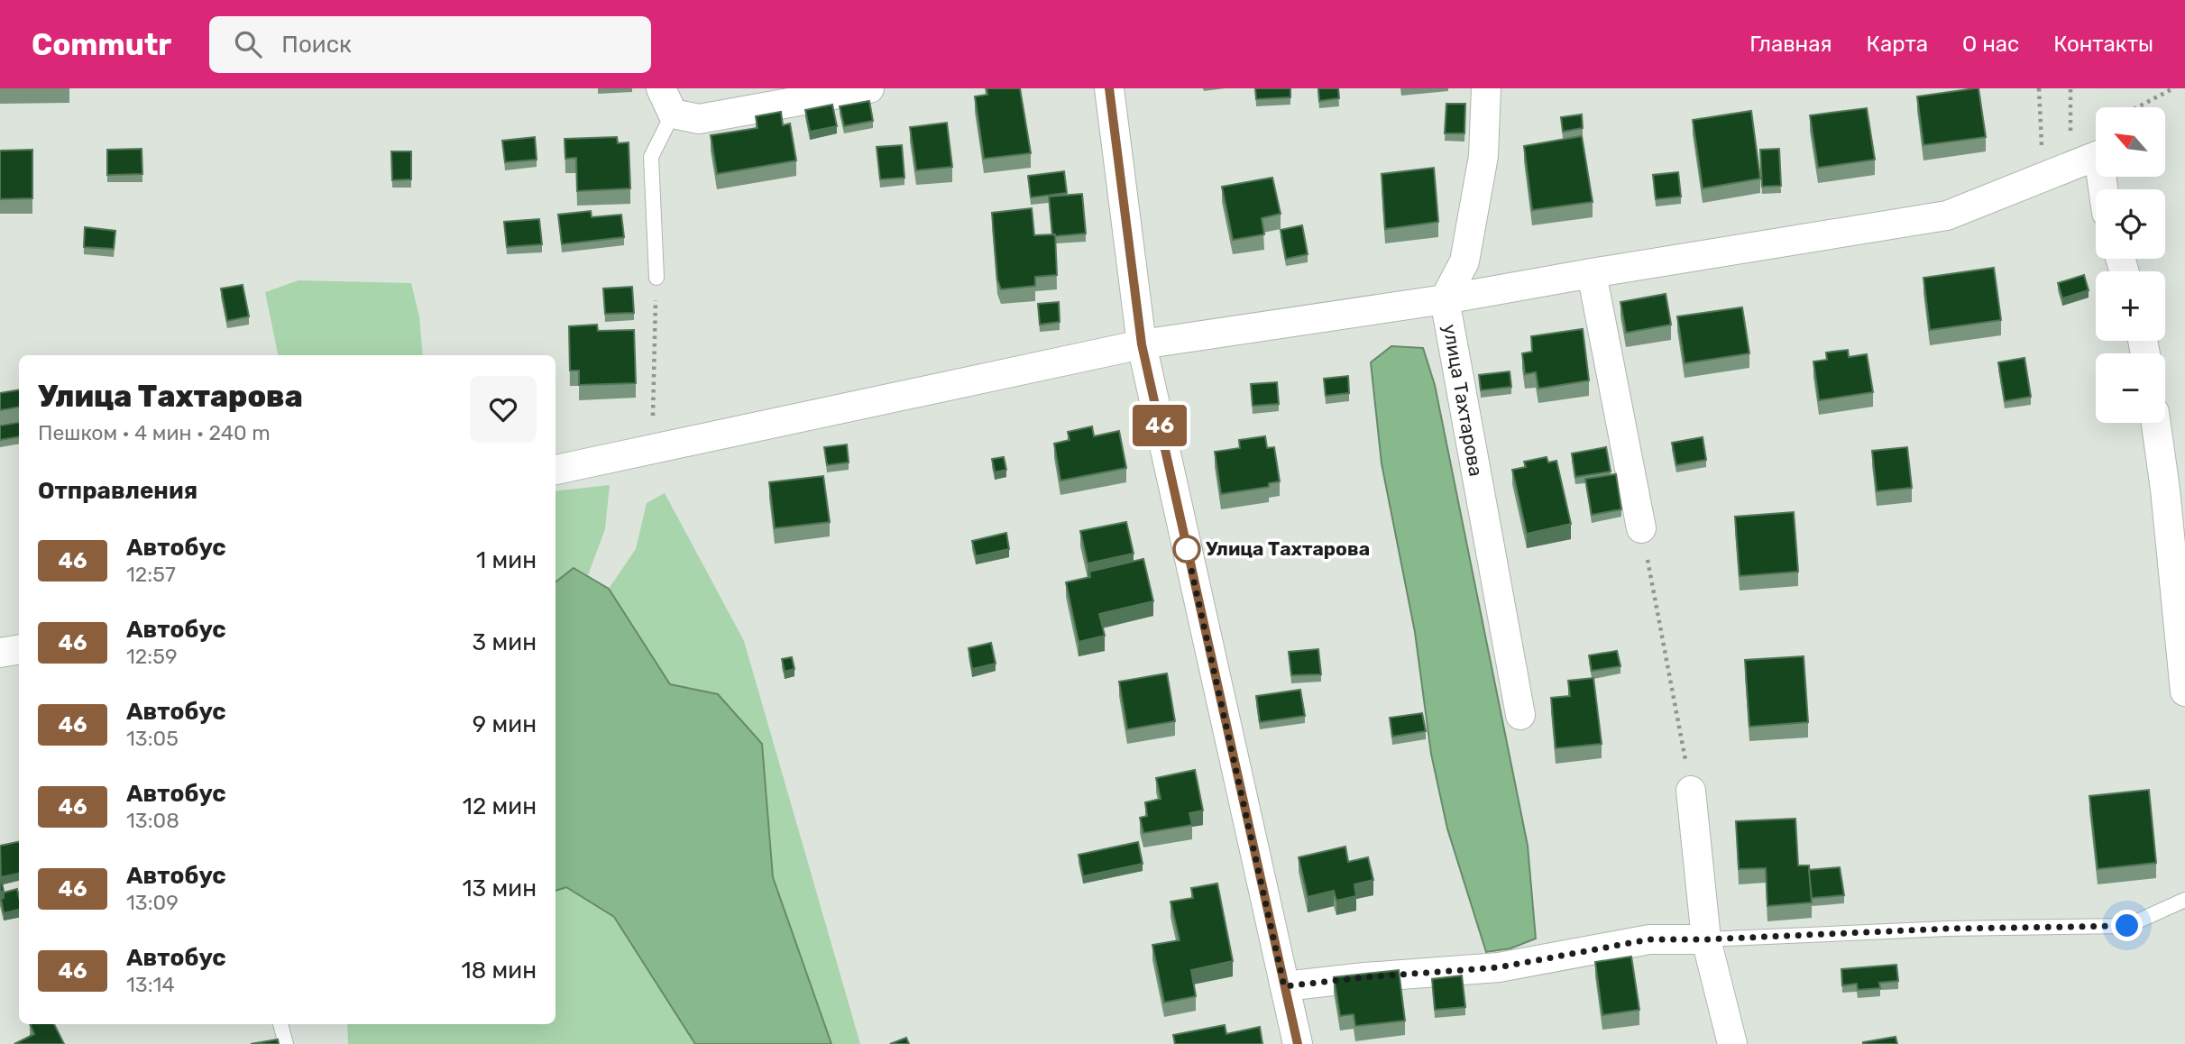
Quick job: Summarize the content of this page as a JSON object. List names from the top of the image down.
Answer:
{
  "streets": {
    "street": ["улица Тахтарова"]
  },
  "places": ["Улица Тахтарова"],
  "lines": ["bus line 46"],
  "north": "top left",
  "page": {
    "header": "Commutr",
    "search": "Поиск",
    "nav": [
      "Главная",
      "Карта",
      "О нас",
      "Контакты"
    ],
    "on_map": "46",
    "map_buttons": ["+", "−"],
    "heading": [
      ["Улица Тахтарова", "Пешком · 4 мин · 240 m"],
      "Отправления"
    ],
    "list": [
      {
        "mark": "46",
        "name": "Автобус",
        "note": "12:57",
        "value": "1 мин"
      },
      {
        "mark": "46",
        "name": "Автобус",
        "note": "12:59",
        "value": "3 мин"
      },
      {
        "mark": "46",
        "name": "Автобус",
        "note": "13:05",
        "value": "9 мин"
      },
      {
        "mark": "46",
        "name": "Автобус",
        "note": "13:08",
        "value": "12 мин"
      },
      {
        "mark": "46",
        "name": "Автобус",
        "note": "13:09",
        "value": "13 мин"
      },
      {
        "mark": "46",
        "name": "Автобус",
        "note": "13:14",
        "value": "18 мин"
      }
    ]
  }
}
